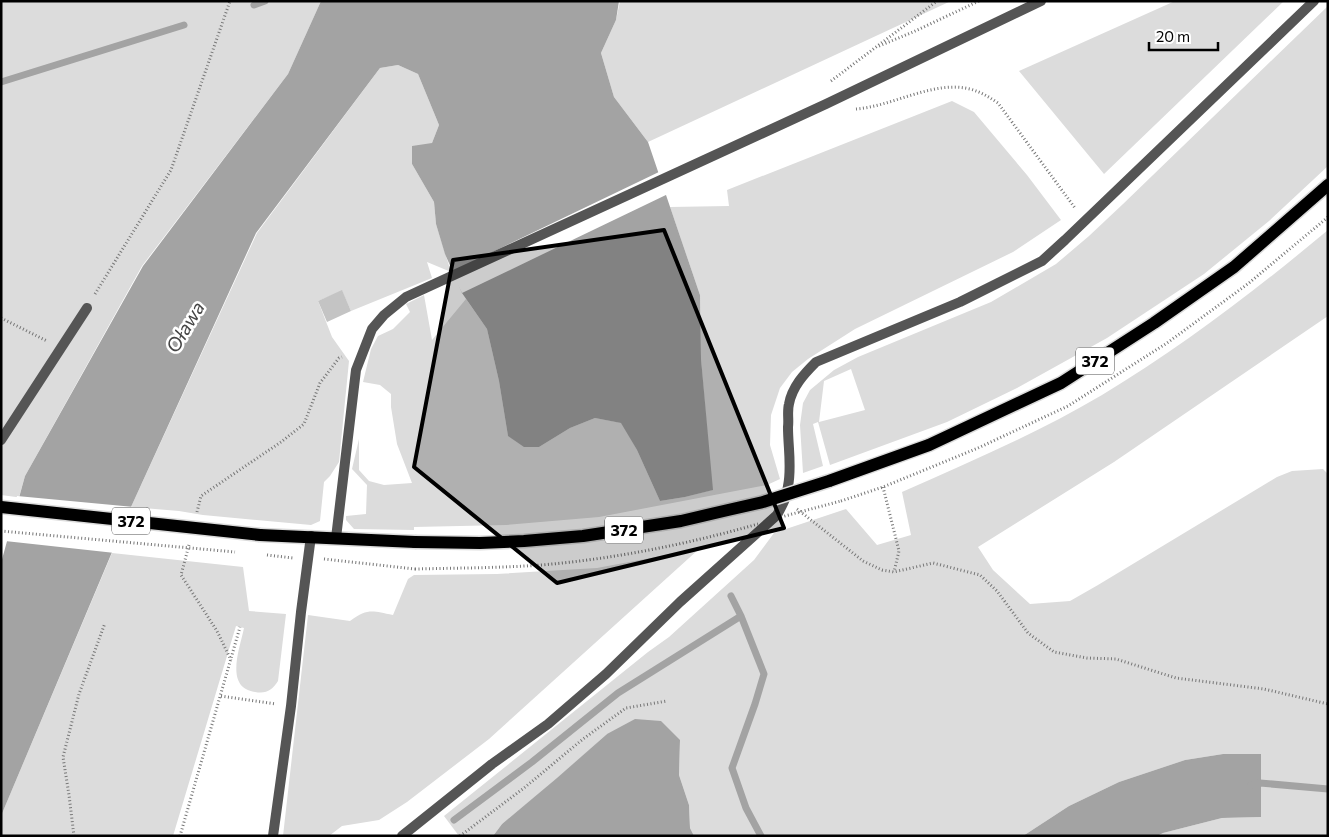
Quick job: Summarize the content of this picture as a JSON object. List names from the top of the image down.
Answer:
{
  "streets": {
    "main road": ["372"]
  },
  "water": ["Oława"],
  "scale_bar": "20 m"
}
